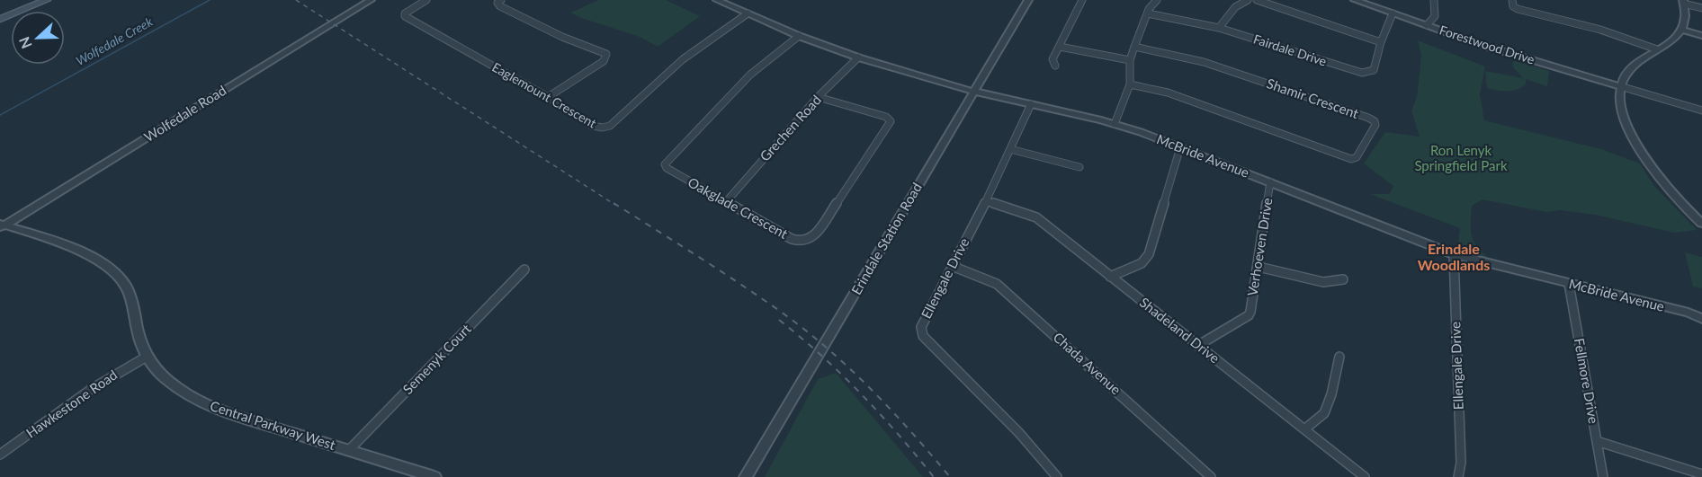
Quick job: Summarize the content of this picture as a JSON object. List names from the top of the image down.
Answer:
{
  "streets": {
    "street": [
      "Forestwood Drive",
      "Fairdale Drive",
      "Eaglemount Crescent",
      "Shamir Crescent",
      "Wolfedale Road",
      "Grechen Road",
      "McBride Avenue",
      "Oakglade Crescent",
      "Erindale Station Road",
      "Verhoeven Drive",
      "Ellengale Drive",
      "Shadeland Drive",
      "Semenyk Court",
      "Chada Avenue",
      "Fellmore Drive",
      "Hawkestone Road",
      "Central Parkway West"
    ]
  },
  "crossings": [
    ["Forestwood Drive", "Fairdale Drive"],
    ["Eaglemount Crescent", "McBride Avenue"],
    ["Wolfedale Road", "Central Parkway West"],
    ["Grechen Road", "McBride Avenue"],
    ["Grechen Road", "Oakglade Crescent"],
    ["McBride Avenue", "Oakglade Crescent"],
    ["McBride Avenue", "Erindale Station Road"],
    ["McBride Avenue", "Verhoeven Drive"],
    ["McBride Avenue", "Ellengale Drive"],
    ["McBride Avenue", "Fellmore Drive"],
    ["Verhoeven Drive", "Shadeland Drive"],
    ["Ellengale Drive", "Shadeland Drive"],
    ["Ellengale Drive", "Chada Avenue"],
    ["Semenyk Court", "Central Parkway West"],
    ["Hawkestone Road", "Central Parkway West"]
  ],
  "districts": ["Erindale Woodlands"],
  "water": ["Wolfedale Creek"],
  "parks": ["Ron Lenyk Springfield Park"],
  "north": "left"
}
